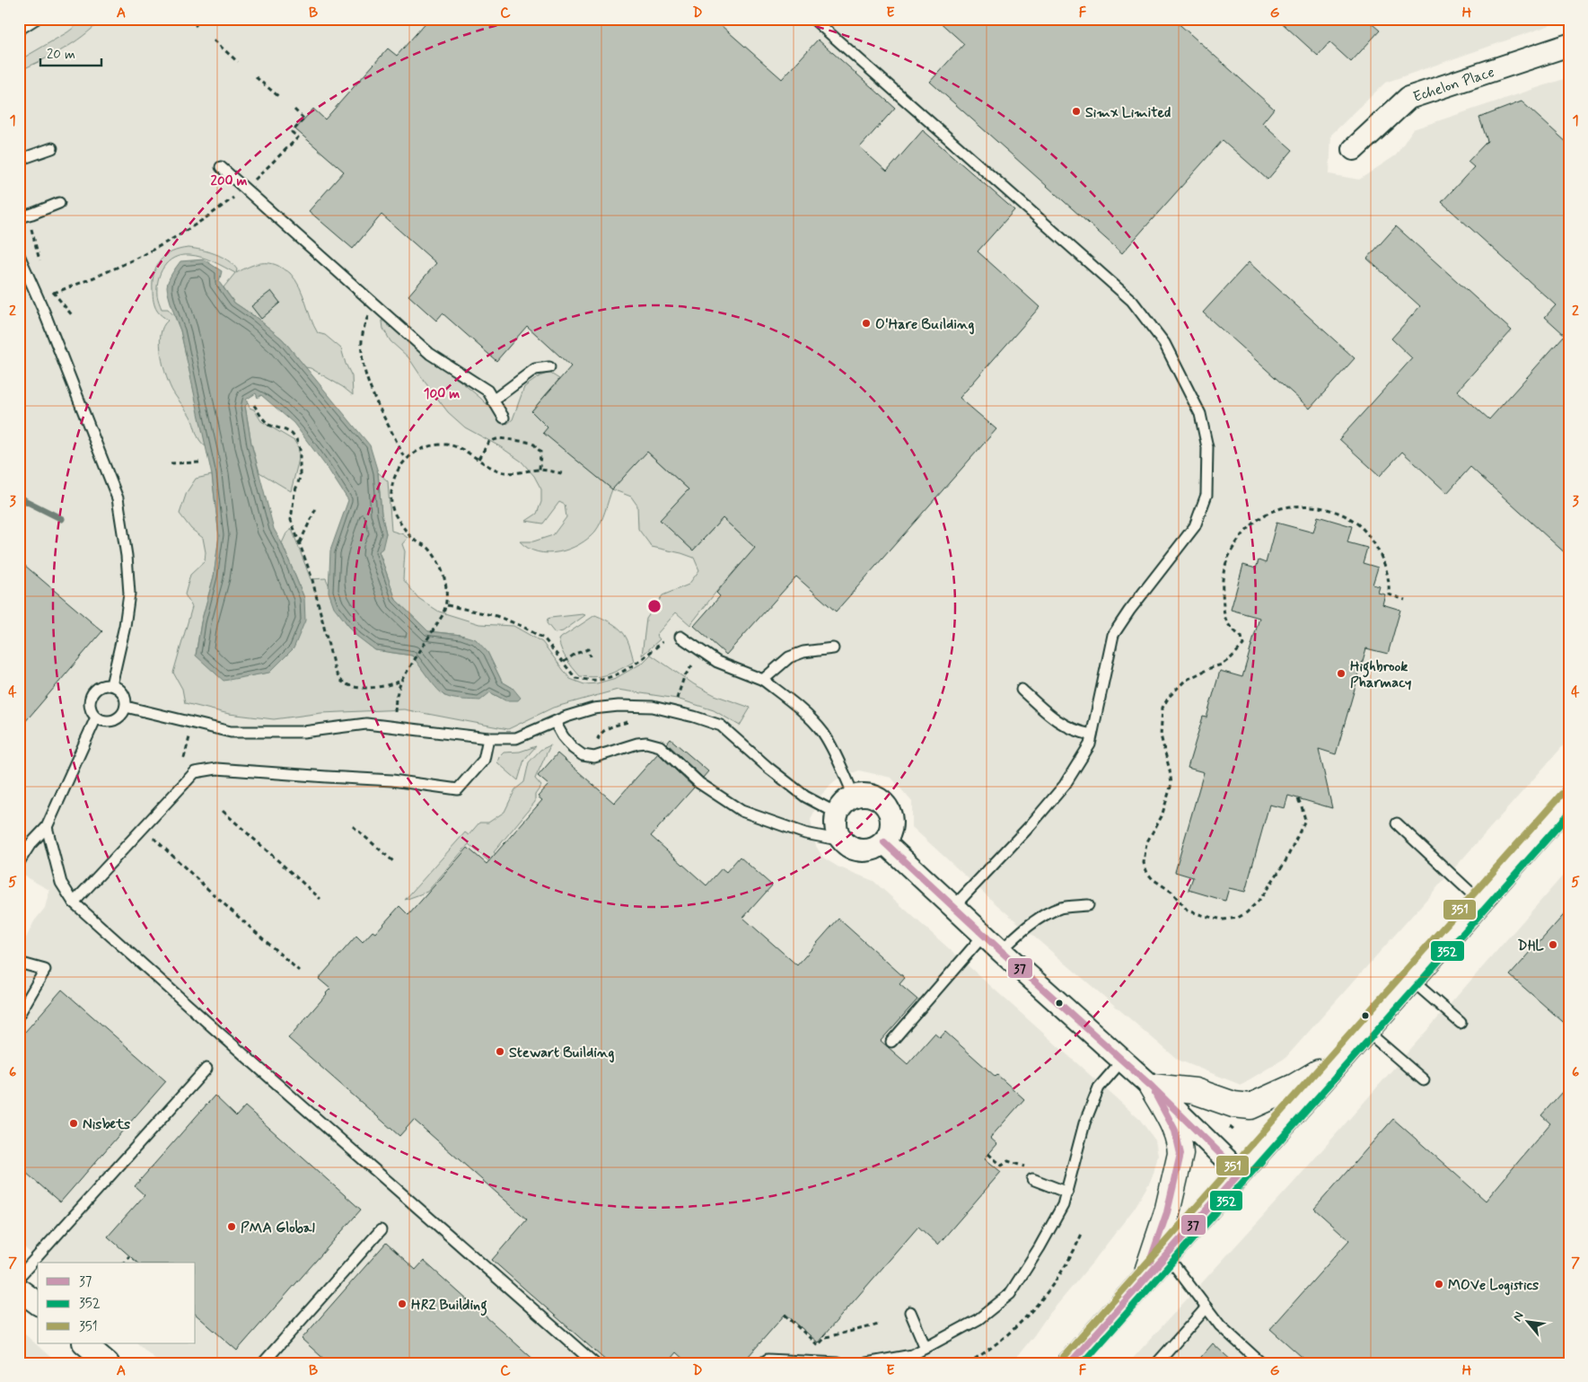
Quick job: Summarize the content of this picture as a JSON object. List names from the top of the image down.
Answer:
{
  "streets": {
    "street": ["Echelon Place"]
  },
  "places": [
    "Simx Limited",
    "O'Hare Building",
    "Highbrook Pharmacy",
    "DHL",
    "Stewart Building",
    "Nisbets",
    "PMA Global",
    "MOVe Logistics",
    "HR2 Building"
  ],
  "lines": ["transit line 351", "transit line 352", "transit line 37"],
  "legend": ["37", "352", "351"],
  "scale_bar": "20 m",
  "north": "top left",
  "grid": {
    "columns": [
      "A",
      "B",
      "C",
      "D",
      "E",
      "F",
      "G",
      "H"
    ],
    "rows": [
      "1",
      "2",
      "3",
      "4",
      "5",
      "6",
      "7"
    ]
  },
  "rings": ["200 m", "100 m"]
}
